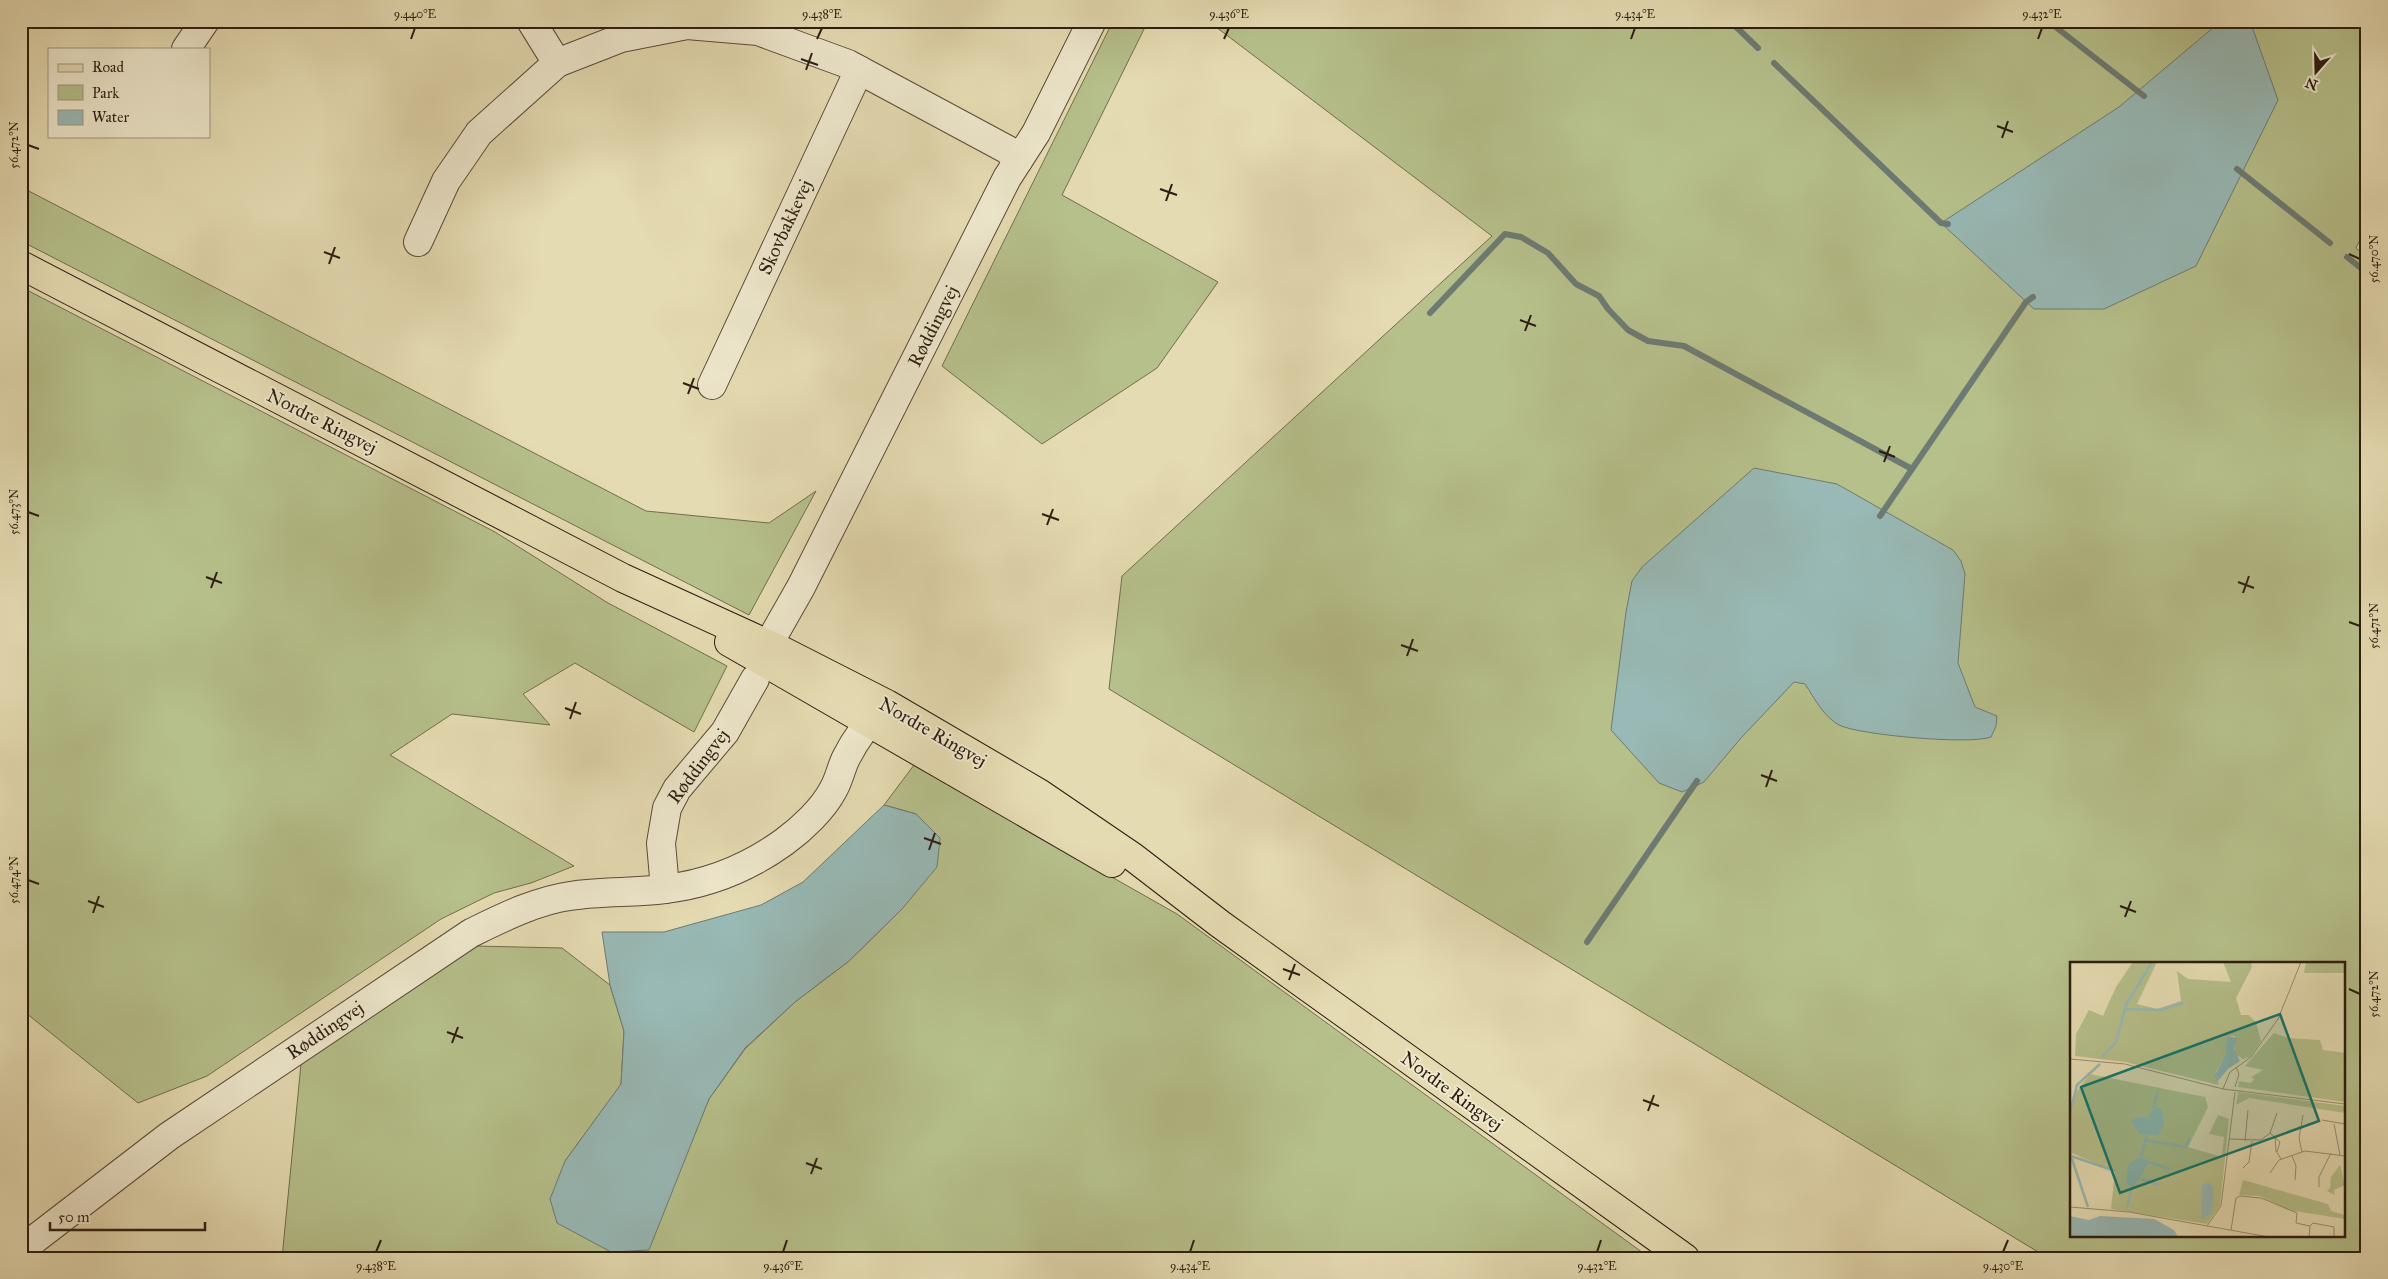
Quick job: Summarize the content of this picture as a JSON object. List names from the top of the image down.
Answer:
{
  "streets": {
    "main road": ["Nordre Ringvej"],
    "street": ["Skovbakkevej", "Røddingvej"]
  },
  "crossings": [
    ["Røddingvej", "Nordre Ringvej"]
  ],
  "legend": ["Road", "Park", "Water"],
  "scale_bar": "50 m",
  "north": "bottom",
  "coordinates": [
    "9.440°E",
    "9.438°E",
    "9.436°E",
    "9.434°E",
    "9.432°E",
    "56.472°N",
    "56.470°N",
    "56.473°N",
    "56.471°N",
    "56.474°N",
    "9.430°E"
  ]
}
